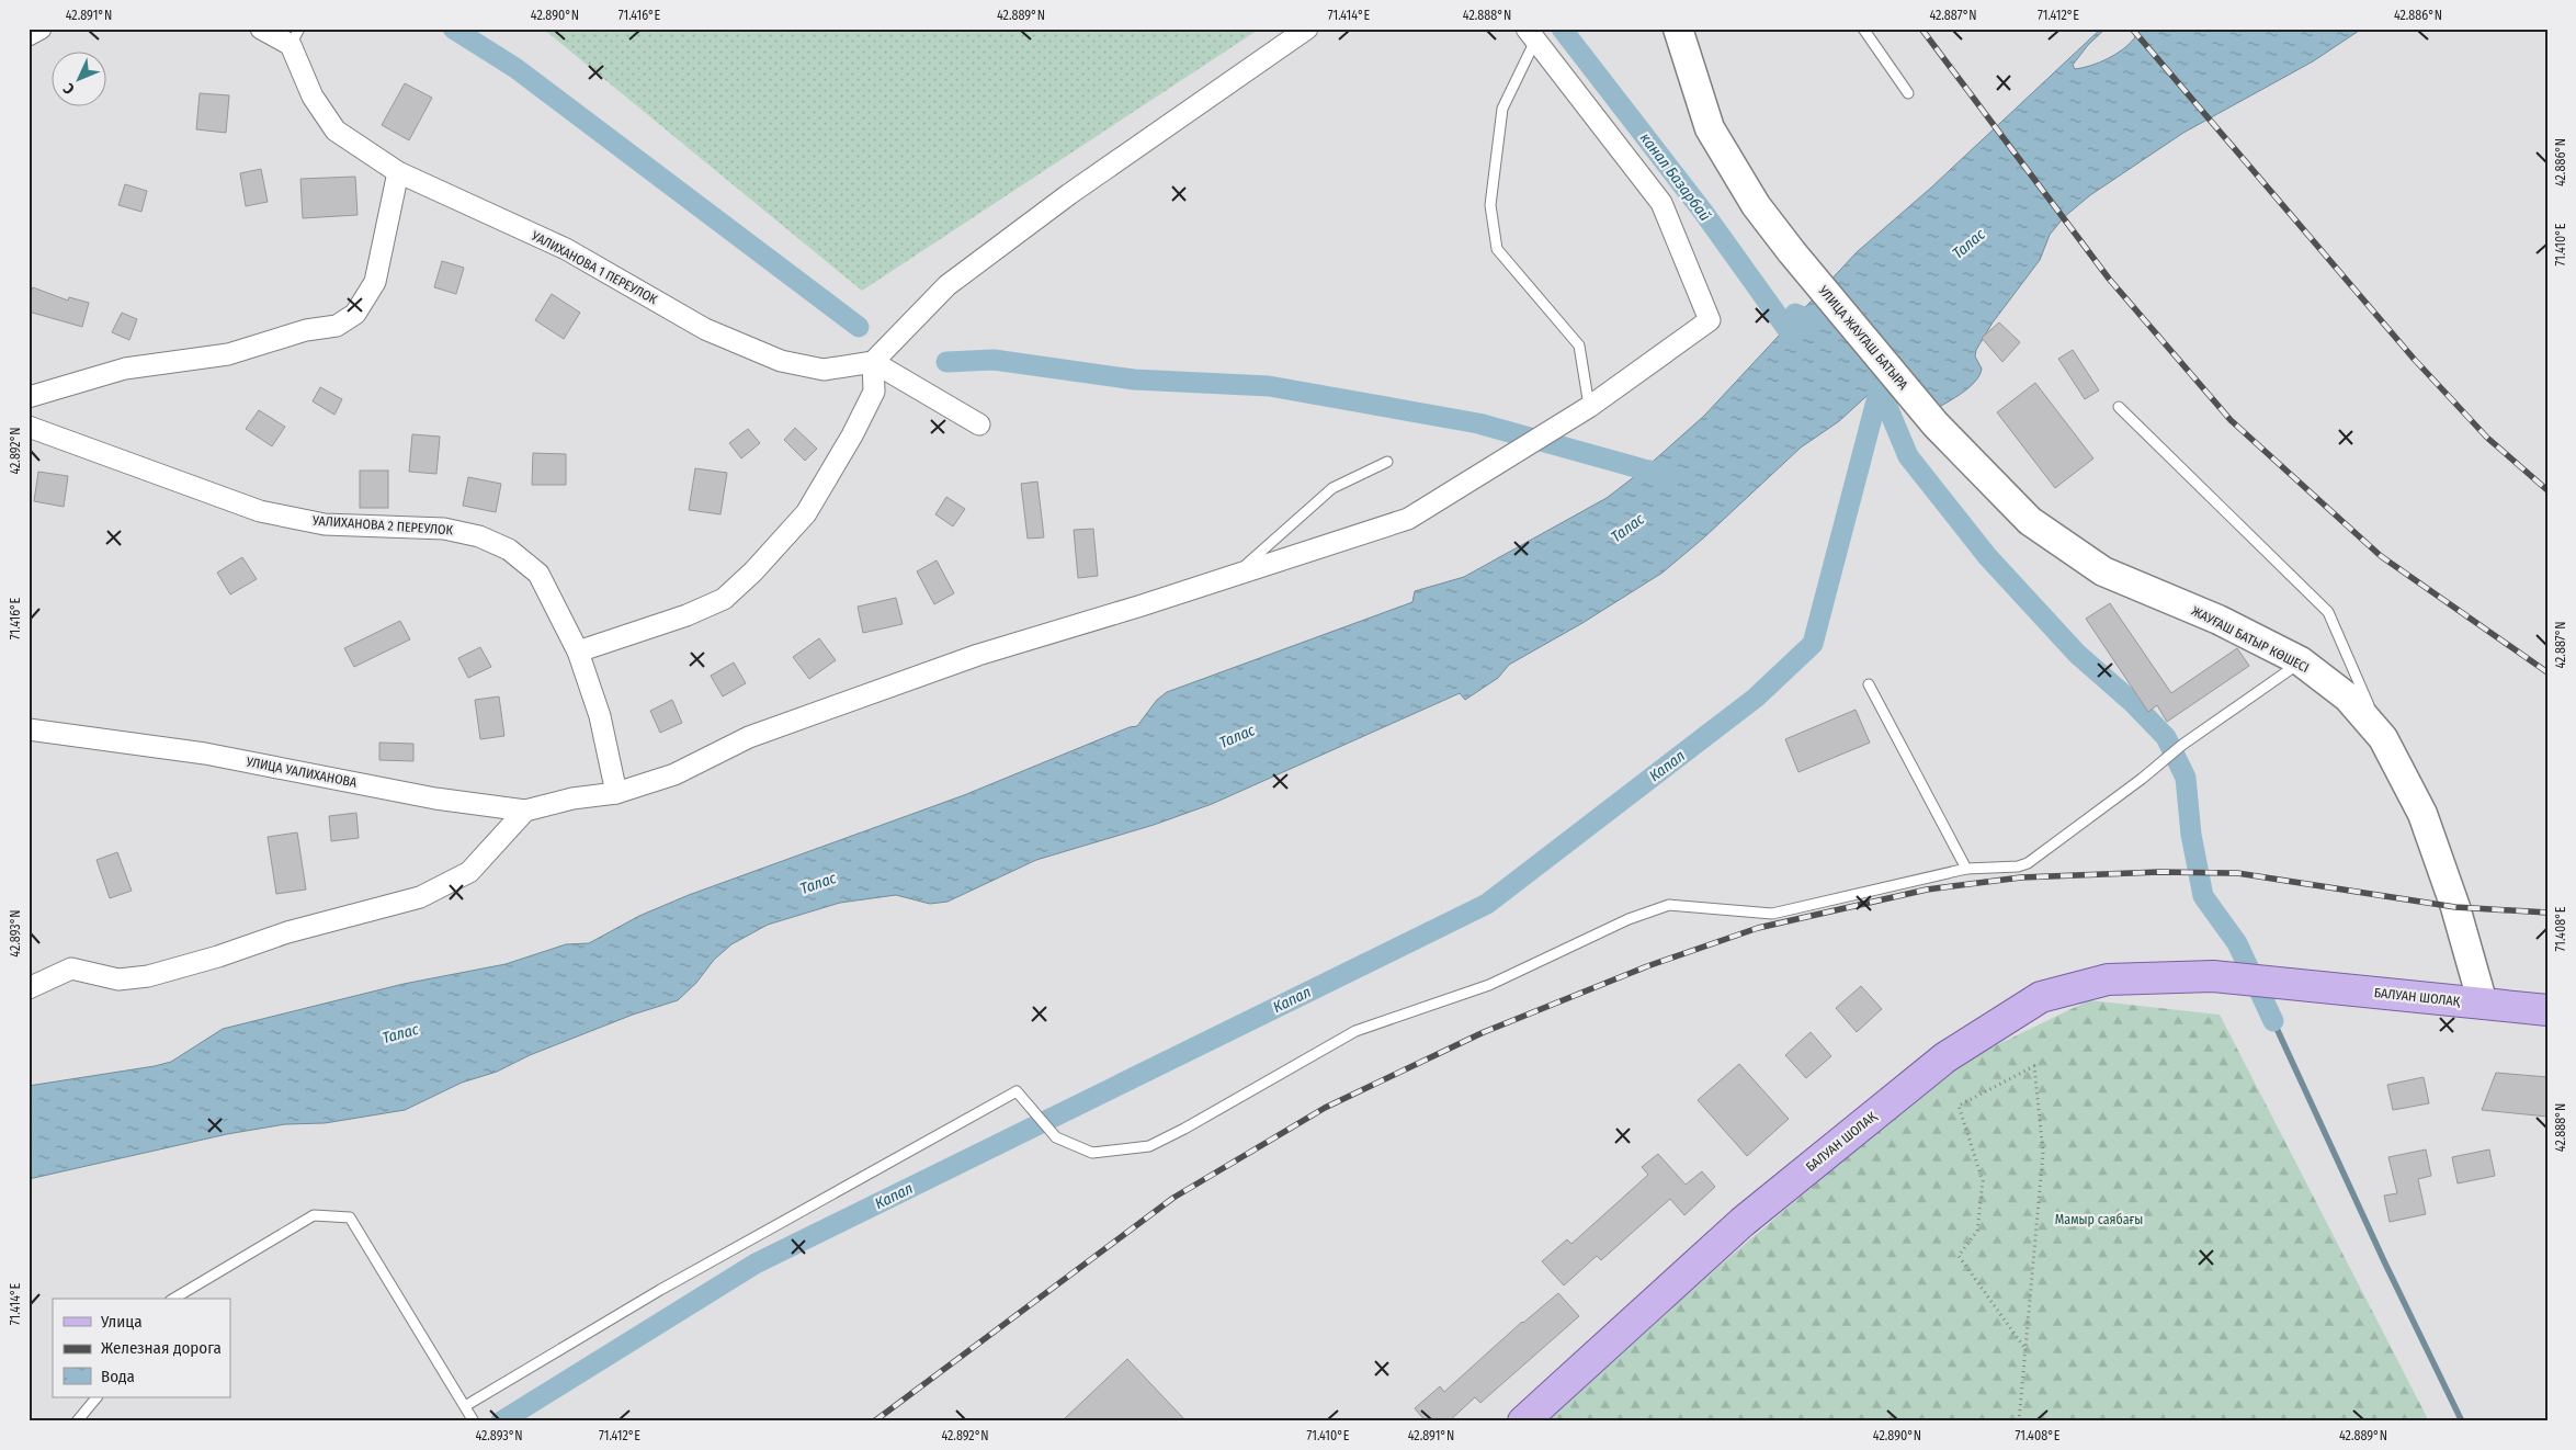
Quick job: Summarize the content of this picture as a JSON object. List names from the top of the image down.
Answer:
{
  "streets": {
    "main road": ["УЛИЦА ЖАУГАШ БАТЫРА", "ЖАУҒАШ БАТЫР КӨШЕСІ", "БАЛУАН ШОЛАҚ"],
    "street": ["УАЛИХАНОВА 1 ПЕРЕУЛОК", "УАЛИХАНОВА 2 ПЕРЕУЛОК", "УЛИЦА УАЛИХАНОВА"]
  },
  "crossings": [
    ["УЛИЦА ЖАУГАШ БАТЫРА", "ЖАУҒАШ БАТЫР КӨШЕСІ"],
    ["УАЛИХАНОВА 2 ПЕРЕУЛОК", "УЛИЦА УАЛИХАНОВА"],
    ["ЖАУҒАШ БАТЫР КӨШЕСІ", "БАЛУАН ШОЛАҚ"]
  ],
  "water": ["канал Базарбай", "Талас", "Капал"],
  "parks": ["Мамыр саябағы"],
  "legend": ["Улица", "Железная дорога", "Вода"],
  "north": "bottom left",
  "coordinates": [
    "42.891°N",
    "42.890°N",
    "71.416°E",
    "42.889°N",
    "71.414°E",
    "42.888°N",
    "42.887°N",
    "71.412°E",
    "42.886°N",
    "71.410°E",
    "42.892°N",
    "71.408°E",
    "42.893°N"
  ]
}
